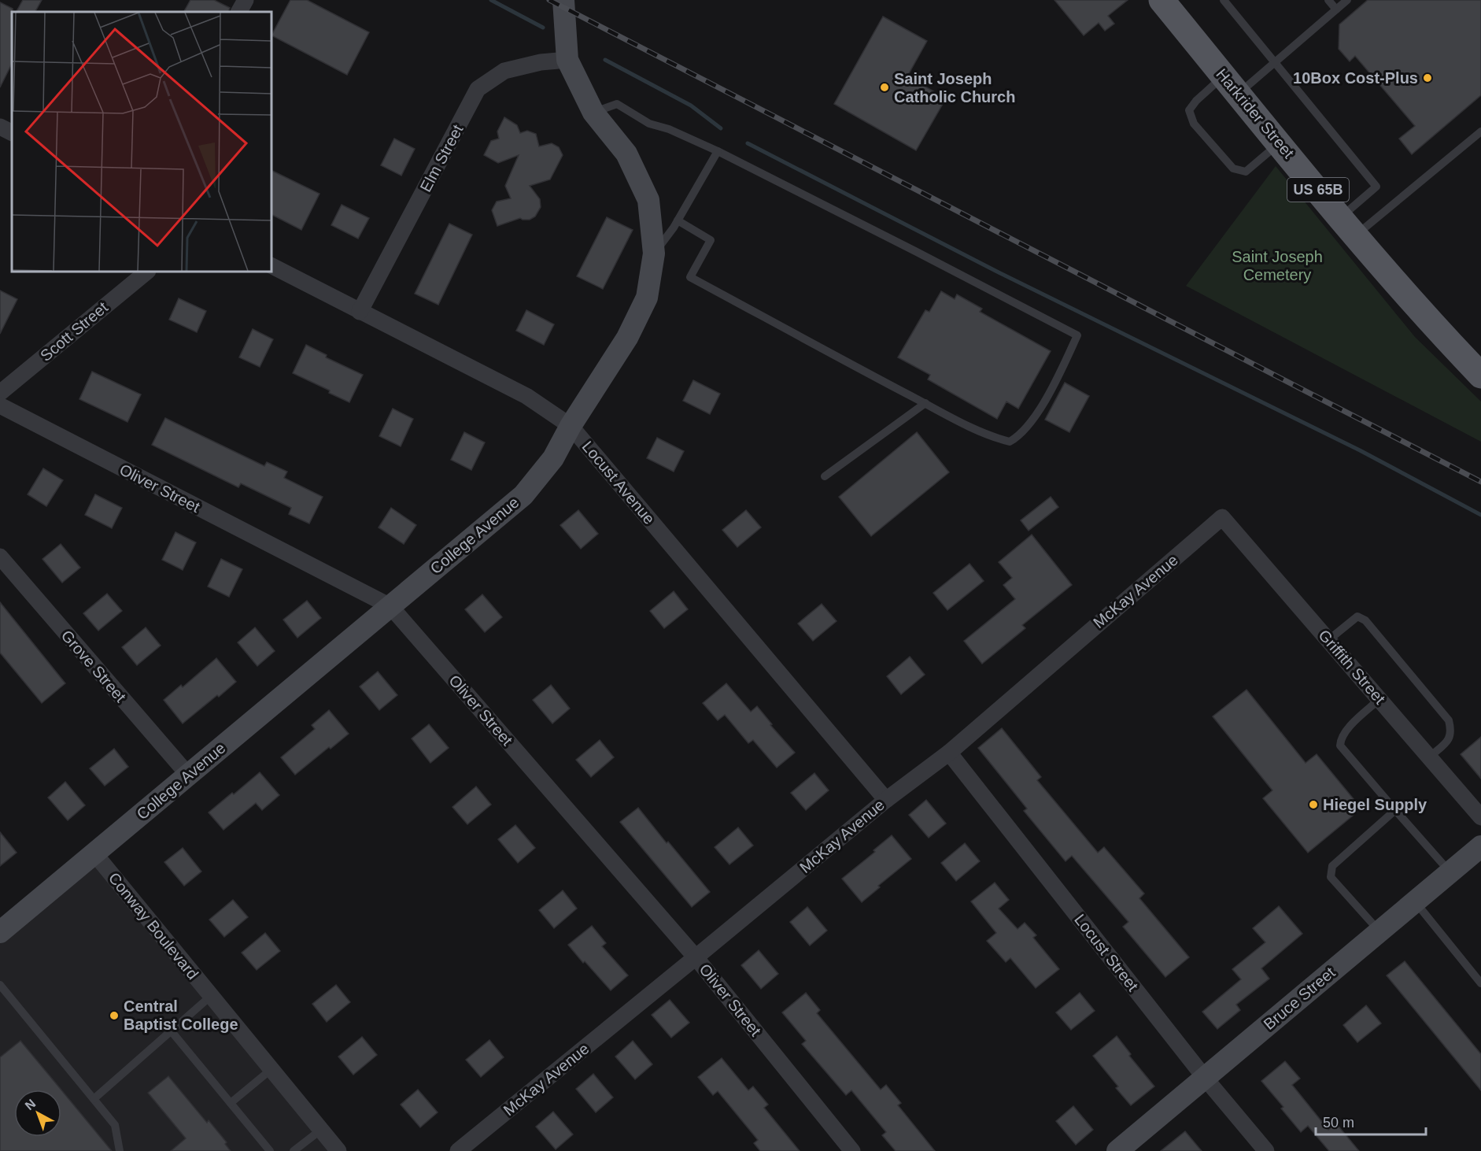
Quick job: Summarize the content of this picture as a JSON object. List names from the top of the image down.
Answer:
{
  "streets": {
    "main road": ["Harkrider Street", "US 65B"],
    "street": [
      "Elm Street",
      "Scott Street",
      "Locust Avenue",
      "Oliver Street",
      "College Avenue",
      "McKay Avenue",
      "Grove Street",
      "Griffith Street",
      "Conway Boulevard",
      "Locust Street",
      "Bruce Street"
    ]
  },
  "crossings": [
    ["Elm Street", "Locust Avenue"],
    ["Elm Street", "College Avenue"],
    ["Locust Avenue", "College Avenue"],
    ["Locust Avenue", "McKay Avenue"],
    ["Oliver Street", "College Avenue"],
    ["Oliver Street", "McKay Avenue"],
    ["College Avenue", "Grove Street"],
    ["College Avenue", "Conway Boulevard"],
    ["McKay Avenue", "Griffith Street"],
    ["McKay Avenue", "Locust Street"],
    ["Locust Street", "Bruce Street"]
  ],
  "parks": ["Saint Joseph Cemetery"],
  "places": [
    "10Box Cost-Plus",
    "Saint Joseph Catholic Church",
    "Hiegel Supply",
    "Central Baptist College"
  ],
  "scale_bar": "50 m",
  "north": "top left"
}
